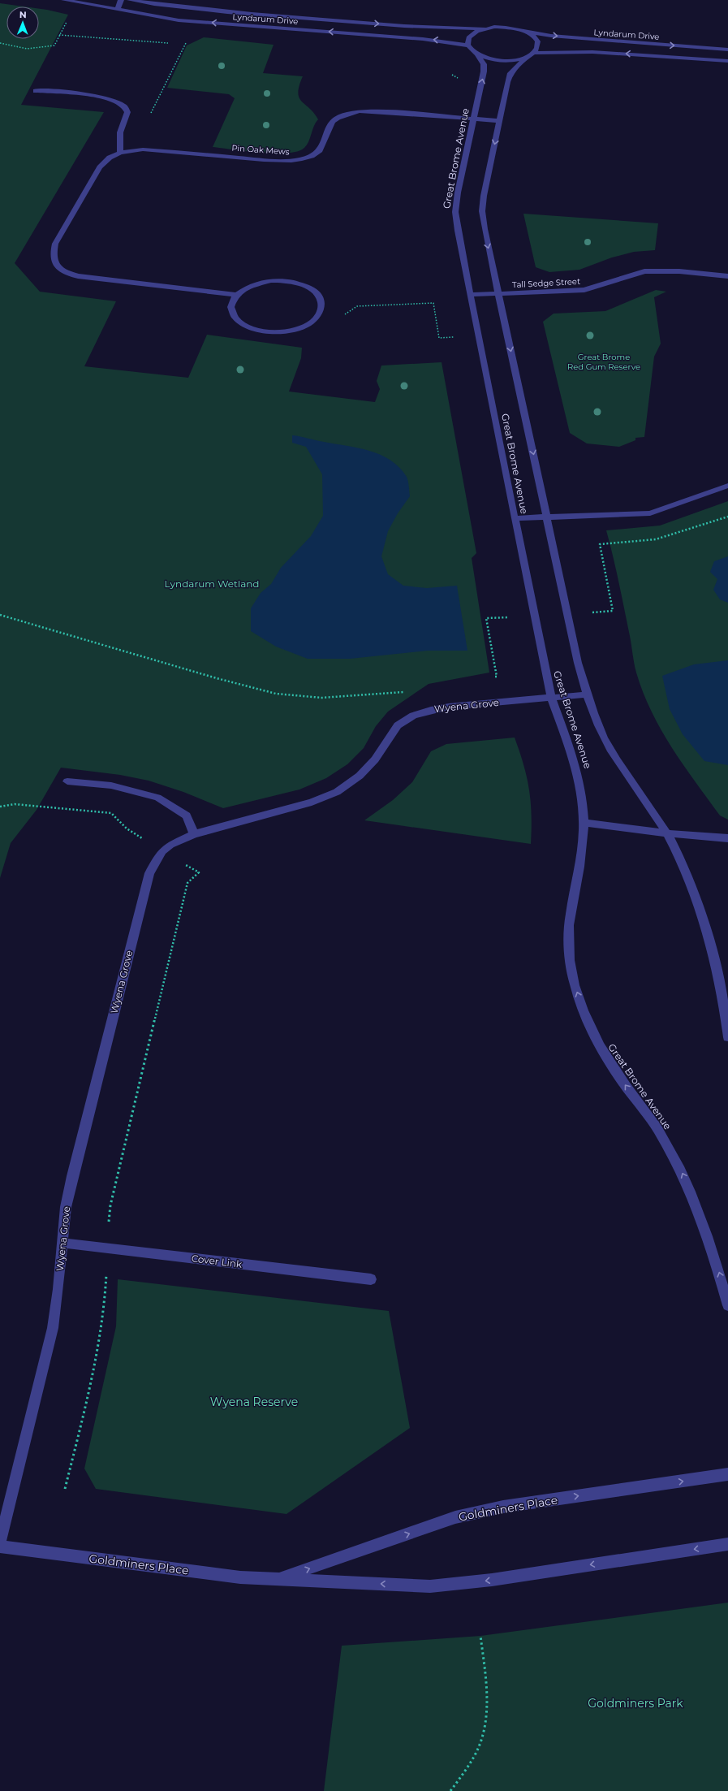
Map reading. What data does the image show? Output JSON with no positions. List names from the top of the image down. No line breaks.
{"streets":{"street":["Lyndarum Drive","Pin Oak Mews","Great Brome Avenue","Tall Sedge Street","Wyena Grove","Cover Link","Goldminers Place"]},"crossings":[["Pin Oak Mews","Great Brome Avenue"],["Great Brome Avenue","Tall Sedge Street"],["Great Brome Avenue","Wyena Grove"],["Wyena Grove","Cover Link"]],"parks":["Great Brome Red Gum Reserve","Lyndarum Wetland","Wyena Reserve","Goldminers Park"],"north":"top"}
